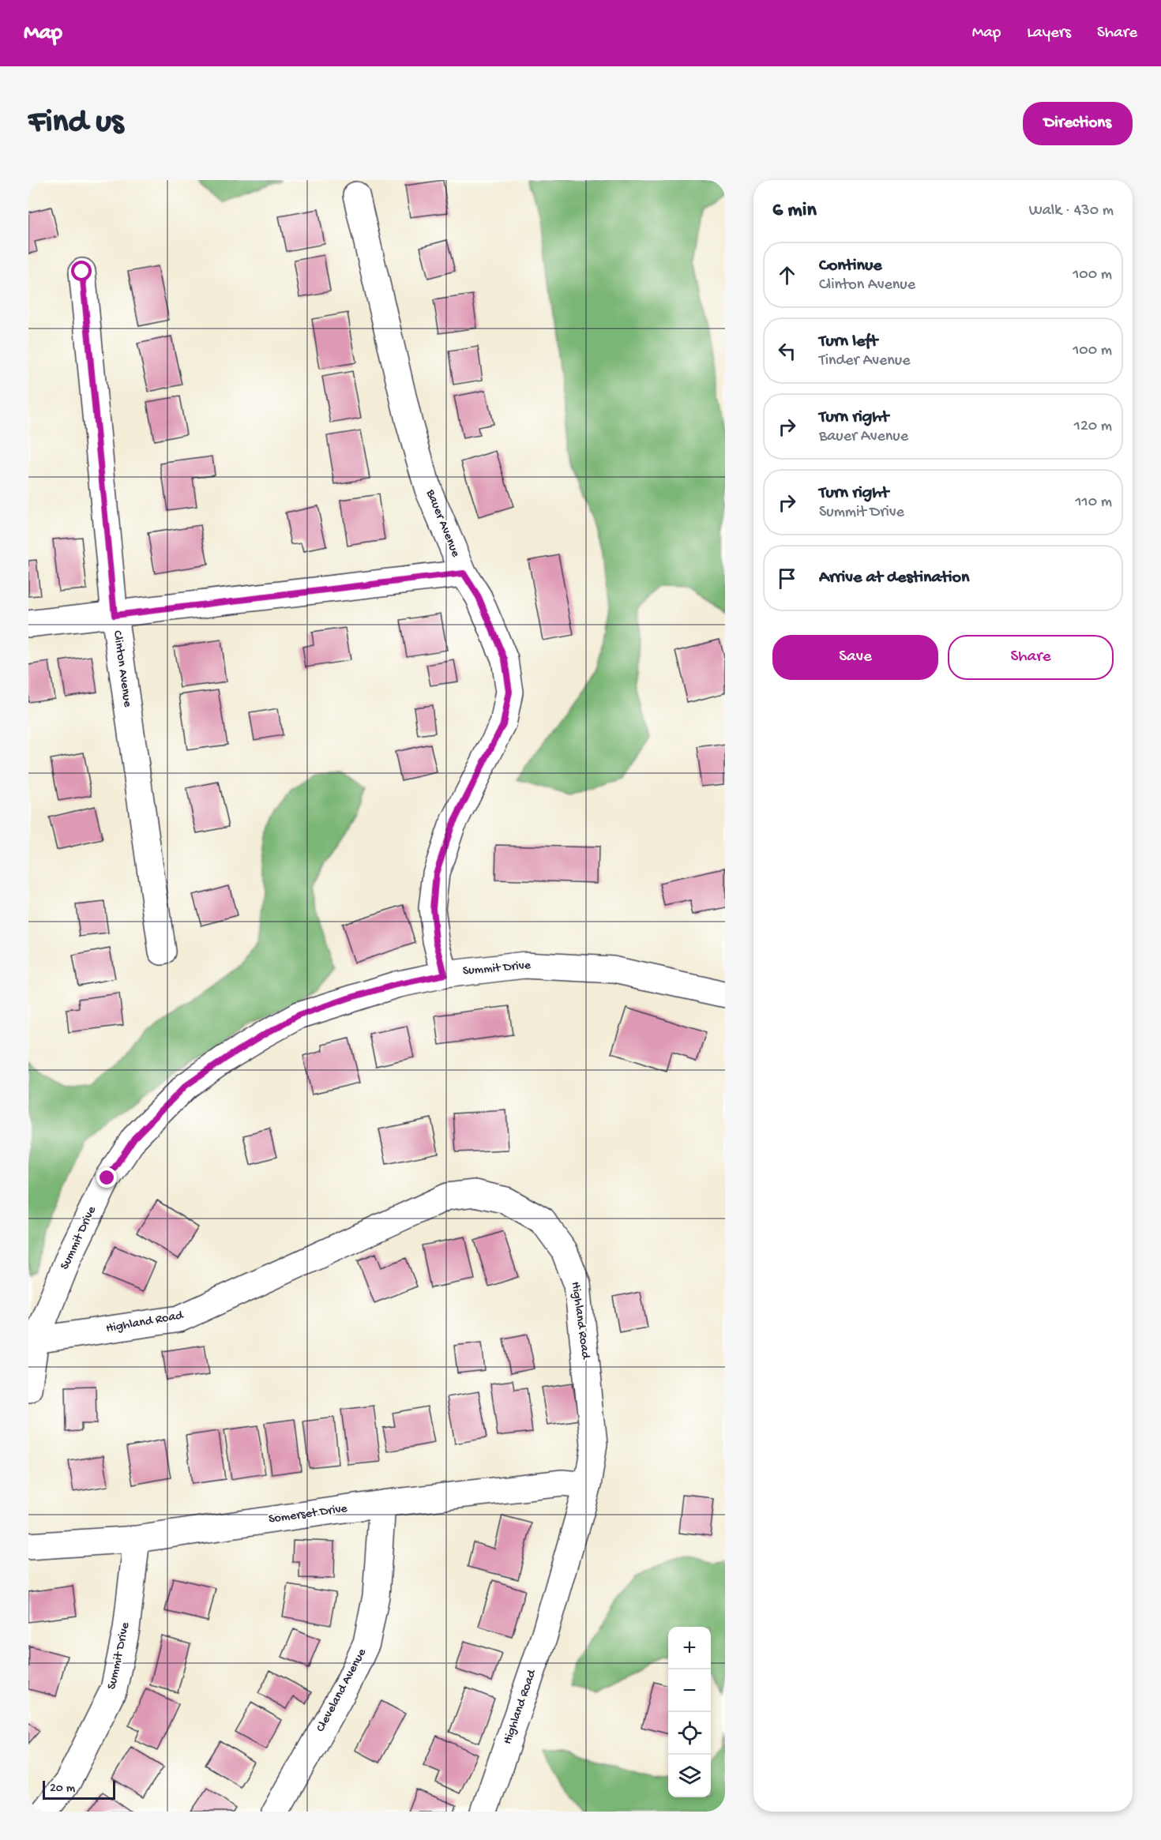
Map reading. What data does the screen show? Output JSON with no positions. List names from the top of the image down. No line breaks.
{"streets":{"street":["Bauer Avenue","Clinton Avenue","Summit Drive","Highland Road","Somerset Drive","Cleveland Avenue"]},"crossings":[["Bauer Avenue","Summit Drive"],["Summit Drive","Highland Road"],["Summit Drive","Somerset Drive"],["Highland Road","Somerset Drive"],["Somerset Drive","Cleveland Avenue"]],"scale_bar":"20 m","page":{"header":"Map","nav":["Map","Layers","Share"],"buttons":["Directions",["Save","Share"]],"title":"Find us","heading":["6 min","Walk · 430 m"],"list":[["Continue","Clinton Avenue","100 m"],["Turn left","Tinder Avenue","100 m"],["Turn right","Bauer Avenue","120 m"],["Turn right","Summit Drive","110 m"],"Arrive at destination"],"map_buttons":["+","−"],"scale":"20 m"}}
